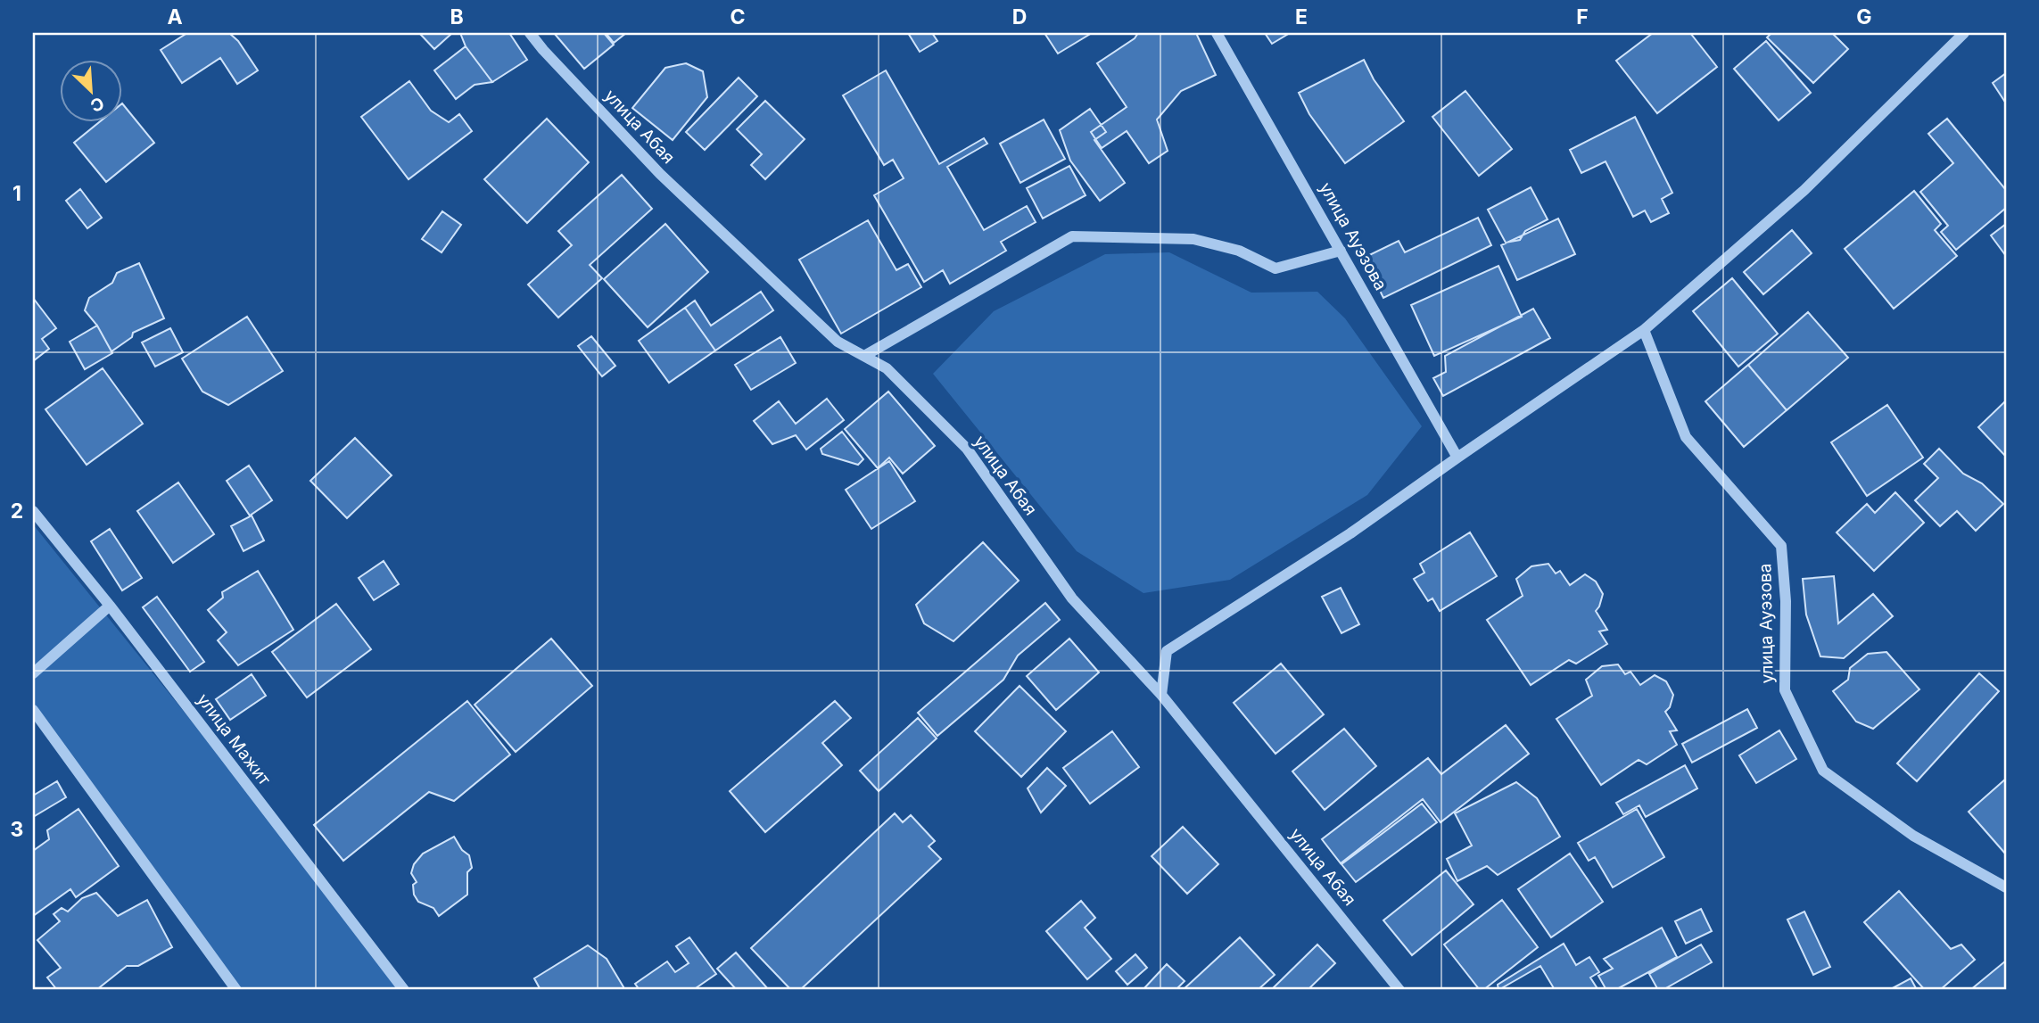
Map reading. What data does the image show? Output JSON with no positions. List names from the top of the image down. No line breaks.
{"streets":{"street":["улица Абая","улица Ауэзова","улица Мажит"]},"north":"bottom right","grid":{"columns":["A","B","C","D","E","F","G"],"rows":["1","2","3"]}}
